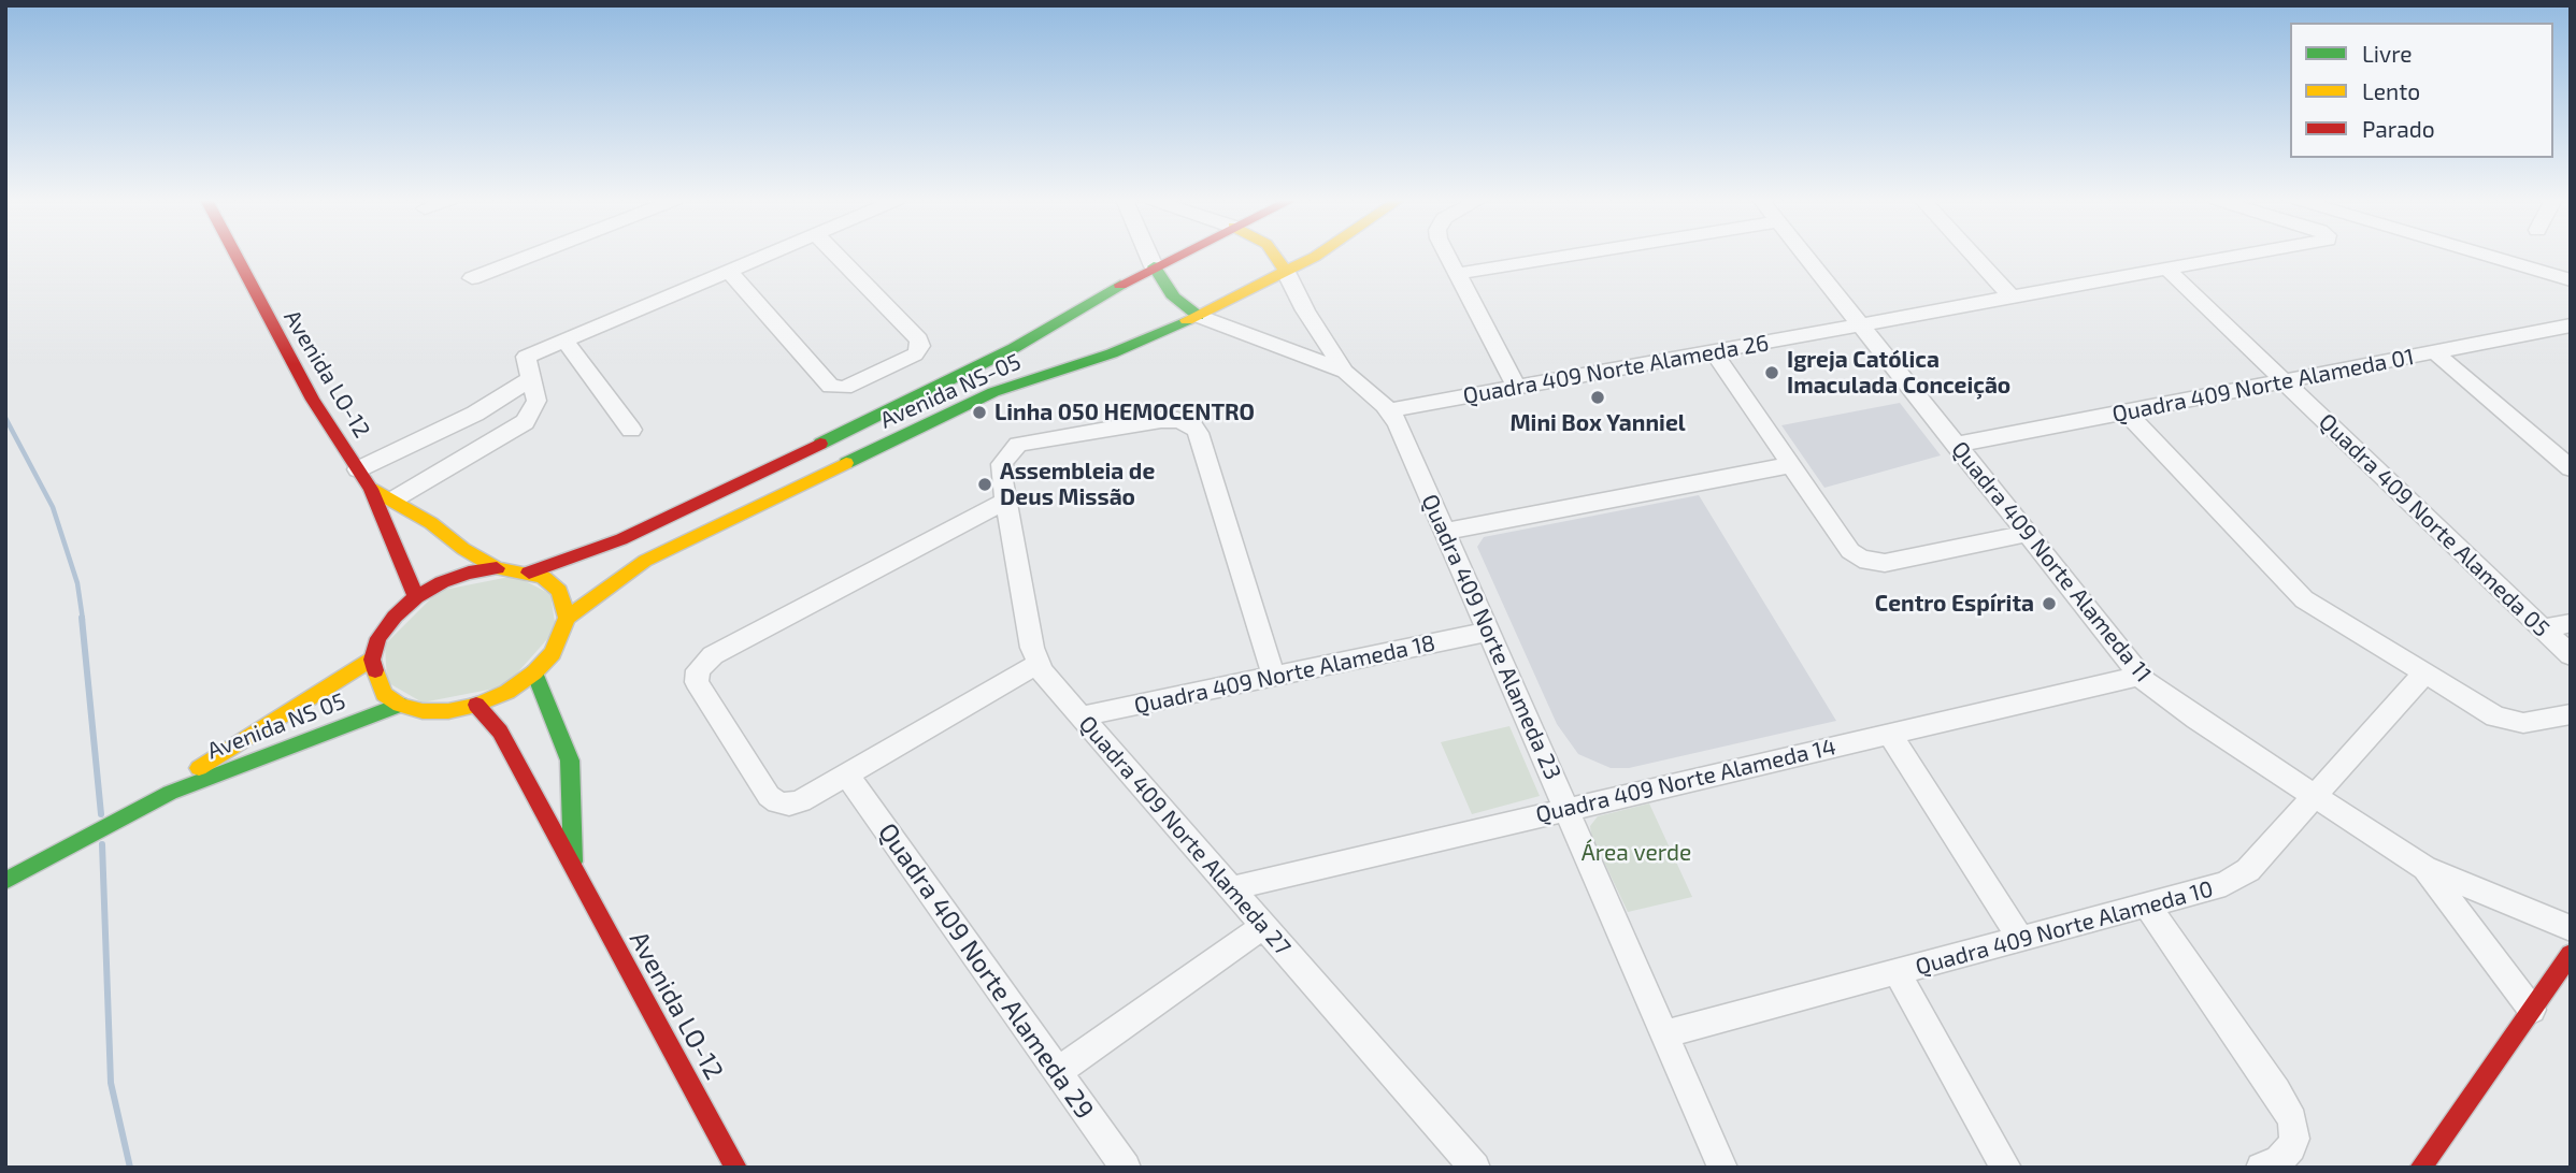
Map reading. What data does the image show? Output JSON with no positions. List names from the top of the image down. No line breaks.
{"streets":{"street":["Quadra 409 Norte Alameda 26","Avenida LO-12","Quadra 409 Norte Alameda 01","Avenida NS-05","Quadra 409 Norte Alameda 05","Quadra 409 Norte Alameda 11","Quadra 409 Norte Alameda 23","Quadra 409 Norte Alameda 18","Avenida NS 05","Quadra 409 Norte Alameda 14","Quadra 409 Norte Alameda 27","Quadra 409 Norte Alameda 10","Quadra 409 Norte Alameda 29"]},"crossings":[["Quadra 409 Norte Alameda 26","Quadra 409 Norte Alameda 05"],["Quadra 409 Norte Alameda 26","Quadra 409 Norte Alameda 11"],["Quadra 409 Norte Alameda 26","Quadra 409 Norte Alameda 23"],["Avenida LO-12","Avenida NS-05"],["Avenida LO-12","Avenida NS 05"],["Quadra 409 Norte Alameda 01","Quadra 409 Norte Alameda 05"],["Quadra 409 Norte Alameda 01","Quadra 409 Norte Alameda 11"],["Avenida NS-05","Quadra 409 Norte Alameda 23"],["Avenida NS-05","Avenida NS 05"],["Quadra 409 Norte Alameda 11","Quadra 409 Norte Alameda 14"],["Quadra 409 Norte Alameda 11","Quadra 409 Norte Alameda 10"],["Quadra 409 Norte Alameda 23","Quadra 409 Norte Alameda 18"],["Quadra 409 Norte Alameda 23","Quadra 409 Norte Alameda 14"],["Quadra 409 Norte Alameda 23","Quadra 409 Norte Alameda 10"],["Quadra 409 Norte Alameda 18","Quadra 409 Norte Alameda 27"],["Quadra 409 Norte Alameda 14","Quadra 409 Norte Alameda 27"]],"parks":["Área verde"],"places":["Igreja Católica Imaculada Conceição","Mini Box Yanniel","Linha 050 HEMOCENTRO","Assembleia de Deus Missão","Centro Espírita"],"legend":["Livre","Lento","Parado"]}
